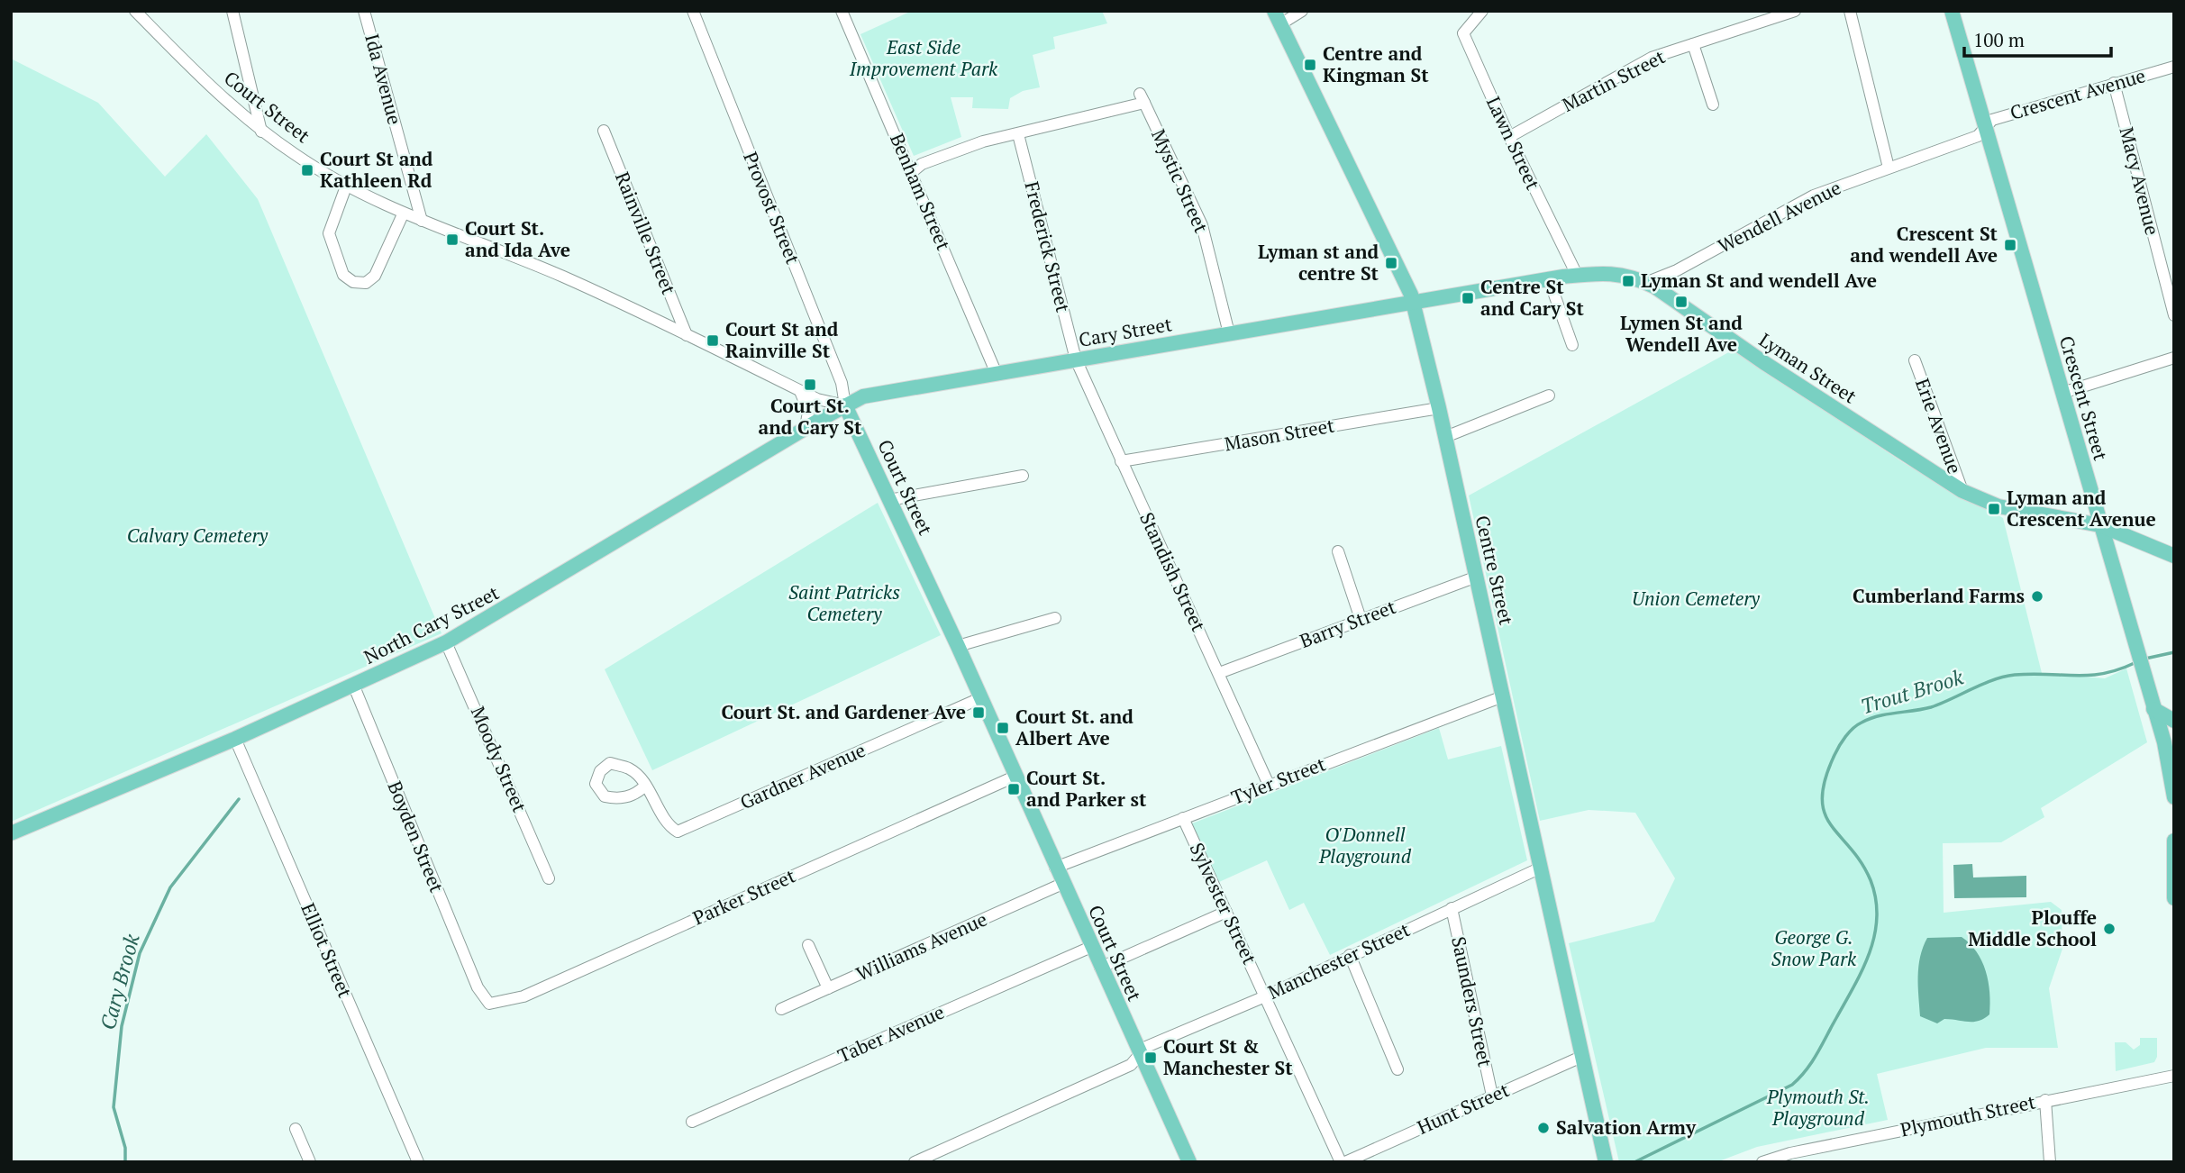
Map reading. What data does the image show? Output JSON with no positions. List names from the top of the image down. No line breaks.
{"streets":{"main road":["Court Street","Cary Street","Lyman Street","Crescent Street","Centre Street","North Cary Street"],"street":["Ida Avenue","Martin Street","Crescent Avenue","Lawn Street","Mystic Street","Macy Avenue","Benham Street","Provost Street","Wendell Avenue","Rainville Street","Frederick Street","Erie Avenue","Mason Street","Standish Street","Barry Street","Moody Street","Gardner Avenue","Tyler Street","Boyden Street","Parker Street","Sylvester Street","Williams Avenue","Elliot Street","Manchester Street","Saunders Street","Taber Avenue","Hunt Street","Plymouth Street"]},"crossings":[["Ida Avenue","Court Street"],["Martin Street","Lawn Street"],["Crescent Avenue","Macy Avenue"],["Crescent Avenue","Wendell Avenue"],["Crescent Avenue","Crescent Street"],["Court Street","Provost Street"],["Court Street","Rainville Street"],["Court Street","Cary Street"],["Court Street","North Cary Street"],["Court Street","Gardner Avenue"],["Court Street","Tyler Street"],["Court Street","Parker Street"],["Court Street","Williams Avenue"],["Court Street","Manchester Street"],["Court Street","Taber Avenue"],["Lawn Street","Lyman Street"],["Mystic Street","Frederick Street"],["Mystic Street","Cary Street"],["Benham Street","Cary Street"],["Provost Street","Cary Street"],["Provost Street","North Cary Street"],["Wendell Avenue","Lyman Street"],["Wendell Avenue","Crescent Street"],["Frederick Street","Cary Street"],["Frederick Street","Standish Street"],["Cary Street","Lyman Street"],["Cary Street","Centre Street"],["Cary Street","Standish Street"],["Cary Street","North Cary Street"],["Lyman Street","Crescent Street"],["Lyman Street","Erie Avenue"],["Lyman Street","Centre Street"],["Mason Street","Centre Street"],["Mason Street","Standish Street"],["Centre Street","Barry Street"],["Centre Street","Tyler Street"],["Centre Street","Manchester Street"],["Centre Street","Hunt Street"],["Standish Street","Barry Street"],["Standish Street","Tyler Street"],["North Cary Street","Moody Street"],["North Cary Street","Boyden Street"],["North Cary Street","Elliot Street"],["Tyler Street","Sylvester Street"],["Boyden Street","Parker Street"],["Sylvester Street","Manchester Street"],["Sylvester Street","Hunt Street"],["Manchester Street","Saunders Street"],["Saunders Street","Hunt Street"]],"water":["Trout Brook","Cary Brook"],"parks":["East Side Improvement Park","Calvary Cemetery","Saint Patricks Cemetery","Union Cemetery","O'Donnell Playground","George G. Snow Park","Plymouth St. Playground"],"places":{"transit":["Centre and Kingman St","Court St and Kathleen Rd","Court St. and Ida Ave","Crescent St and wendell Ave","Lyman st and centre St","Lyman St and wendell Ave","Centre St and Cary St","Lymen St and Wendell Ave","Court St and Rainville St","Court St. and Cary St","Lyman and Crescent Avenue","Court St. and Gardener Ave","Court St. and Albert Ave","Court St. and Parker st","Court St & Manchester St"],"other":["Cumberland Farms","Plouffe Middle School","Salvation Army"]},"scale_bar":"100 m"}
